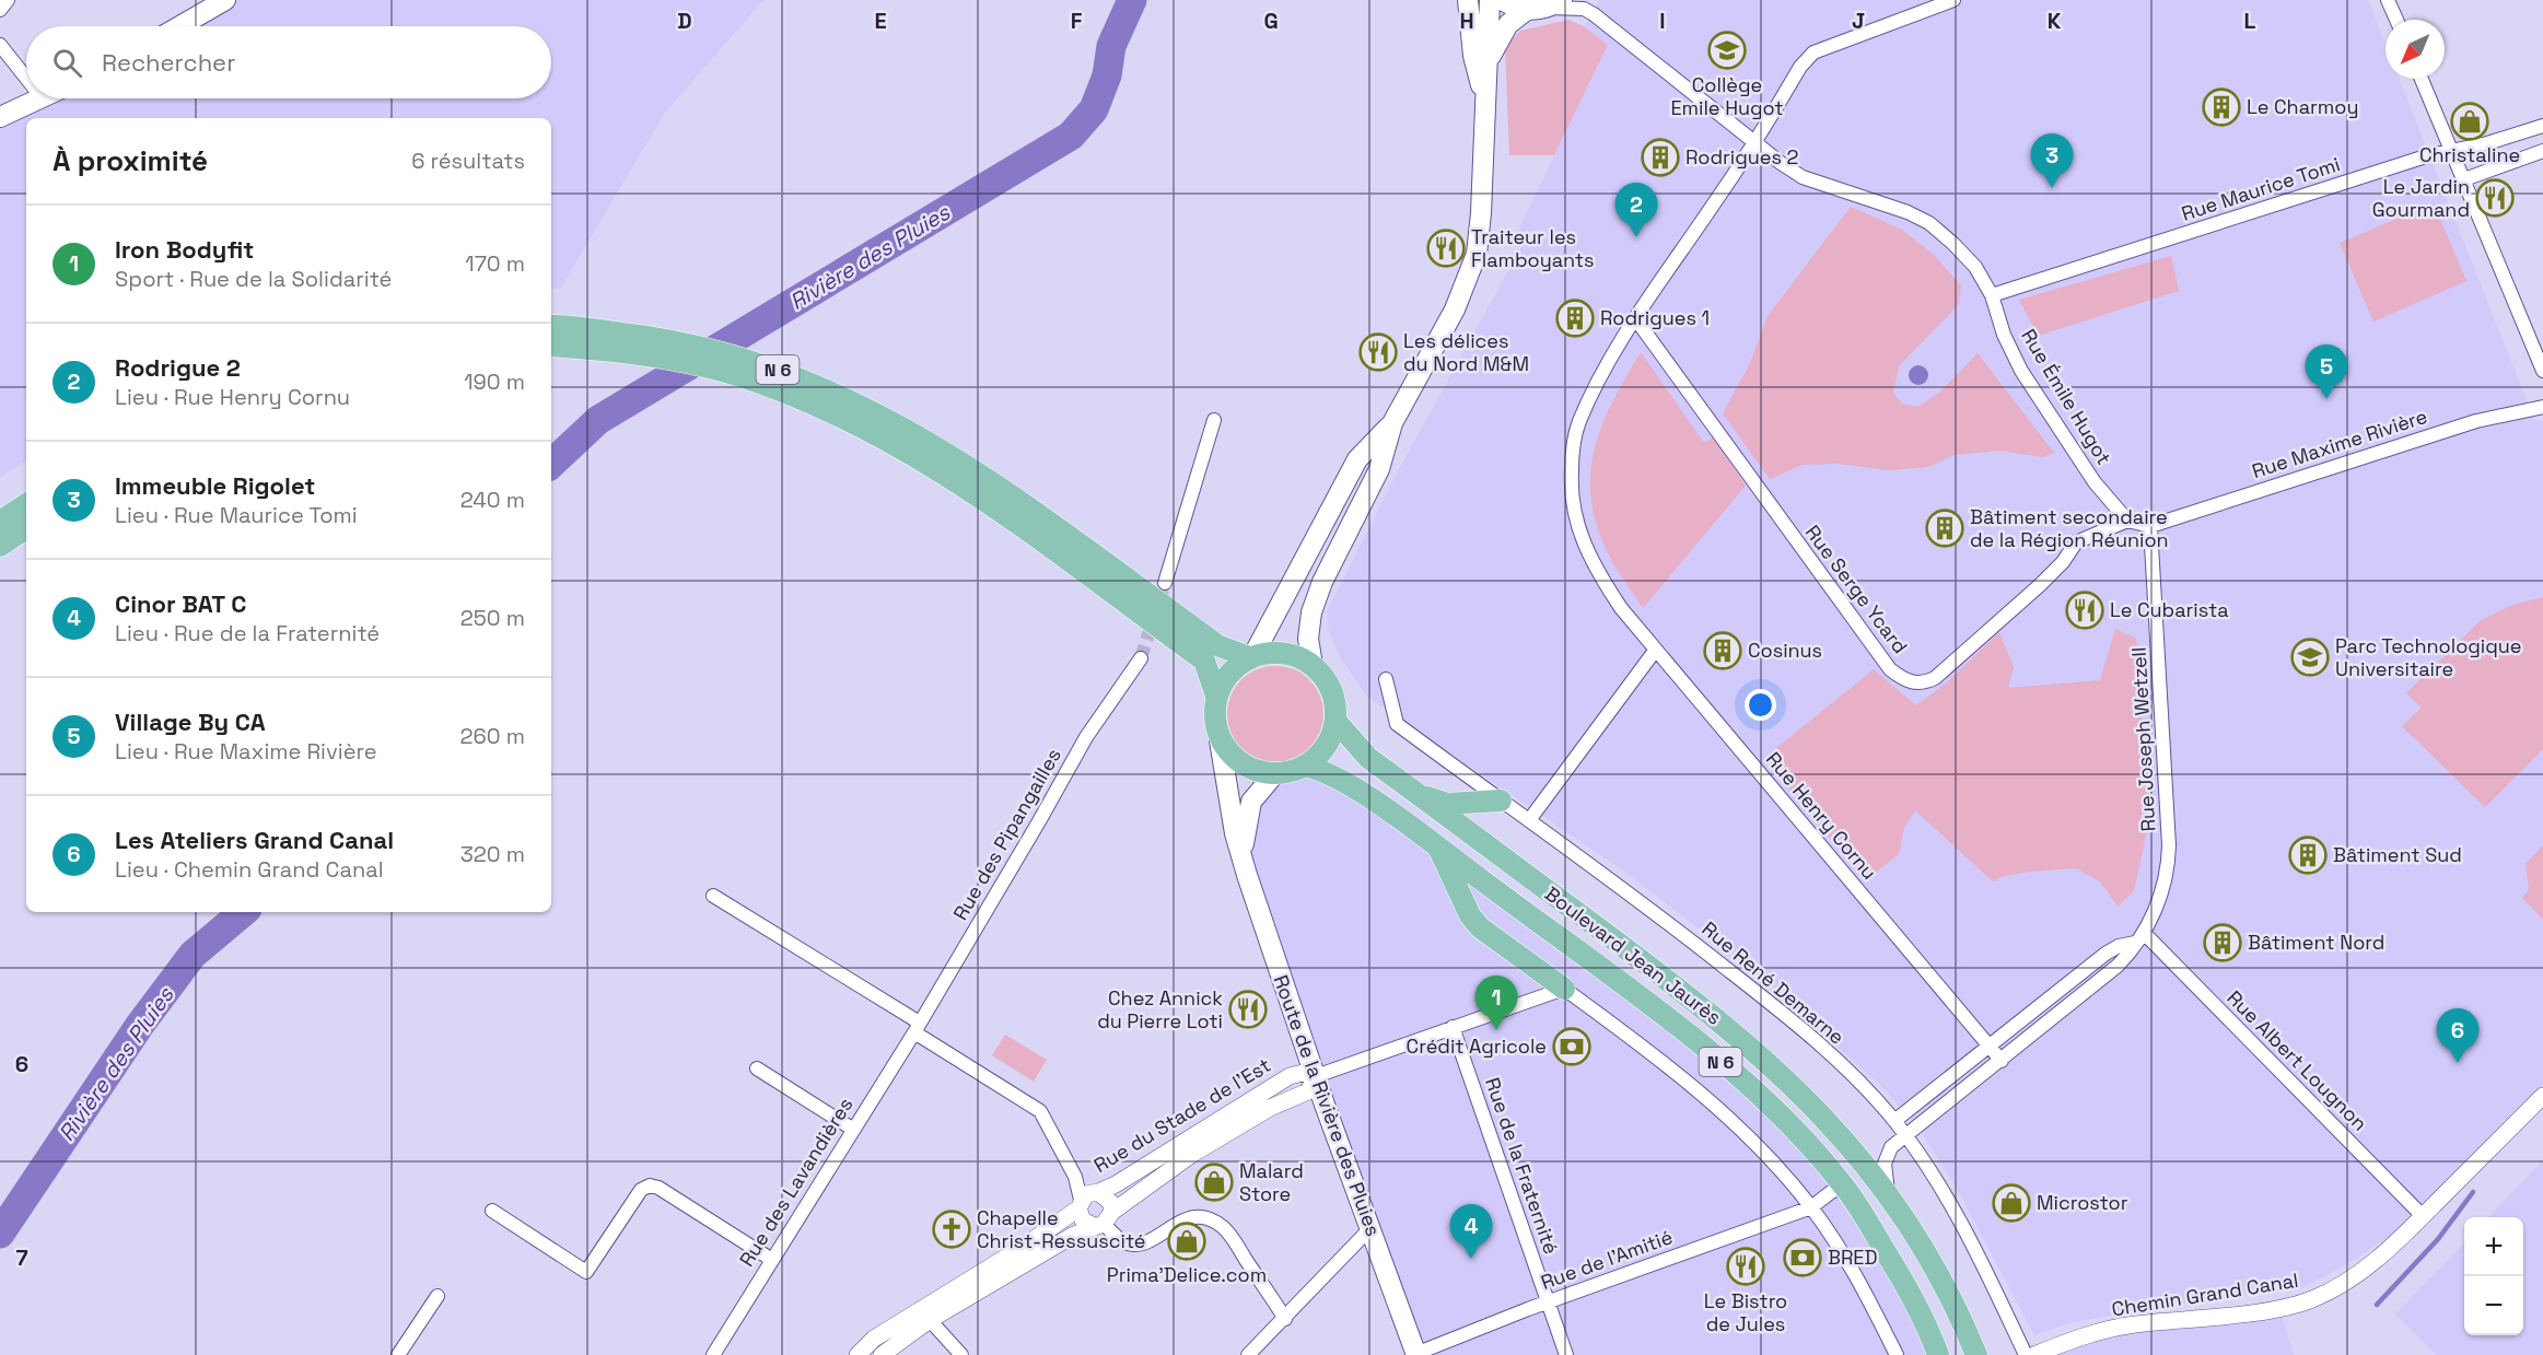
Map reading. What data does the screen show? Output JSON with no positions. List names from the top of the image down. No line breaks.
{"streets":{"main road":["N 6","Boulevard Jean Jaurès","Route de la Rivière des Pluies"],"street":["Rue Maurice Tomi","Rue Émile Hugot","Rue Maxime Rivière","Rue Serge Ycard","Rue Joseph Wetzell","Rue Henry Cornu","Rue des Pipangailles","Rue René Demarne","Rue Albert Lougnon","Rue du Stade de l'Est","Rue de la Fraternité","Rue des Lavandières","Rue de l'Amitié","Chemin Grand Canal"]},"crossings":[["Rue Maurice Tomi","Rue Émile Hugot"],["N 6","Boulevard Jean Jaurès"],["Rue Émile Hugot","Rue Serge Ycard"],["Rue Émile Hugot","Rue Henry Cornu"],["Rue Maxime Rivière","Rue Joseph Wetzell"],["Rue Serge Ycard","Rue Henry Cornu"],["Rue Joseph Wetzell","Rue Henry Cornu"],["Rue Joseph Wetzell","Boulevard Jean Jaurès"],["Rue Joseph Wetzell","Rue René Demarne"],["Rue Joseph Wetzell","Rue Albert Lougnon"],["Rue des Pipangailles","Rue des Lavandières"],["Boulevard Jean Jaurès","Rue de l'Amitié"],["Rue Albert Lougnon","Chemin Grand Canal"],["Route de la Rivière des Pluies","Rue du Stade de l'Est"],["Route de la Rivière des Pluies","Rue de l'Amitié"],["Rue de la Fraternité","Rue de l'Amitié"]],"water":["Rivière des Pluies"],"places":{"school or university":["Collège Emile Hugot","Parc Technologique Universitaire"],"building":["Le Charmoy","Rodrigues 2","Rodrigues 1","Bâtiment secondaire de la Région Réunion","Cosinus","Bâtiment Sud","Bâtiment Nord"],"shop":["Christaline","Malard Store","Microstor","Prima'Delice.com"],"restaurant":["Le Jardin Gourmand","Traiteur les Flamboyants","Les délices du Nord M&M","Le Cubarista","Chez Annick du Pierre Loti","Le Bistro de Jules"],"bank":["Crédit Agricole","BRED"],"church":["Chapelle Christ-Ressuscité"]},"north":"bottom left","page":{"search":"Rechercher","heading":["À proximité","6 résultats"],"pins":["3","2","5","1","6","4"],"list":[{"mark":"1","name":"Iron Bodyfit","note":"Sport · Rue de la Solidarité","value":"170 m"},{"mark":"2","name":"Rodrigue 2","note":"Lieu · Rue Henry Cornu","value":"190 m"},{"mark":"3","name":"Immeuble Rigolet","note":"Lieu · Rue Maurice Tomi","value":"240 m"},{"mark":"4","name":"Cinor BAT C","note":"Lieu · Rue de la Fraternité","value":"250 m"},{"mark":"5","name":"Village By CA","note":"Lieu · Rue Maxime Rivière","value":"260 m"},{"mark":"6","name":"Les Ateliers Grand Canal","note":"Lieu · Chemin Grand Canal","value":"320 m"}],"map_buttons":["+","−"]},"grid":{"columns":["D","E","F","G","H","I","J","K","L"],"rows":["6","7"]}}
